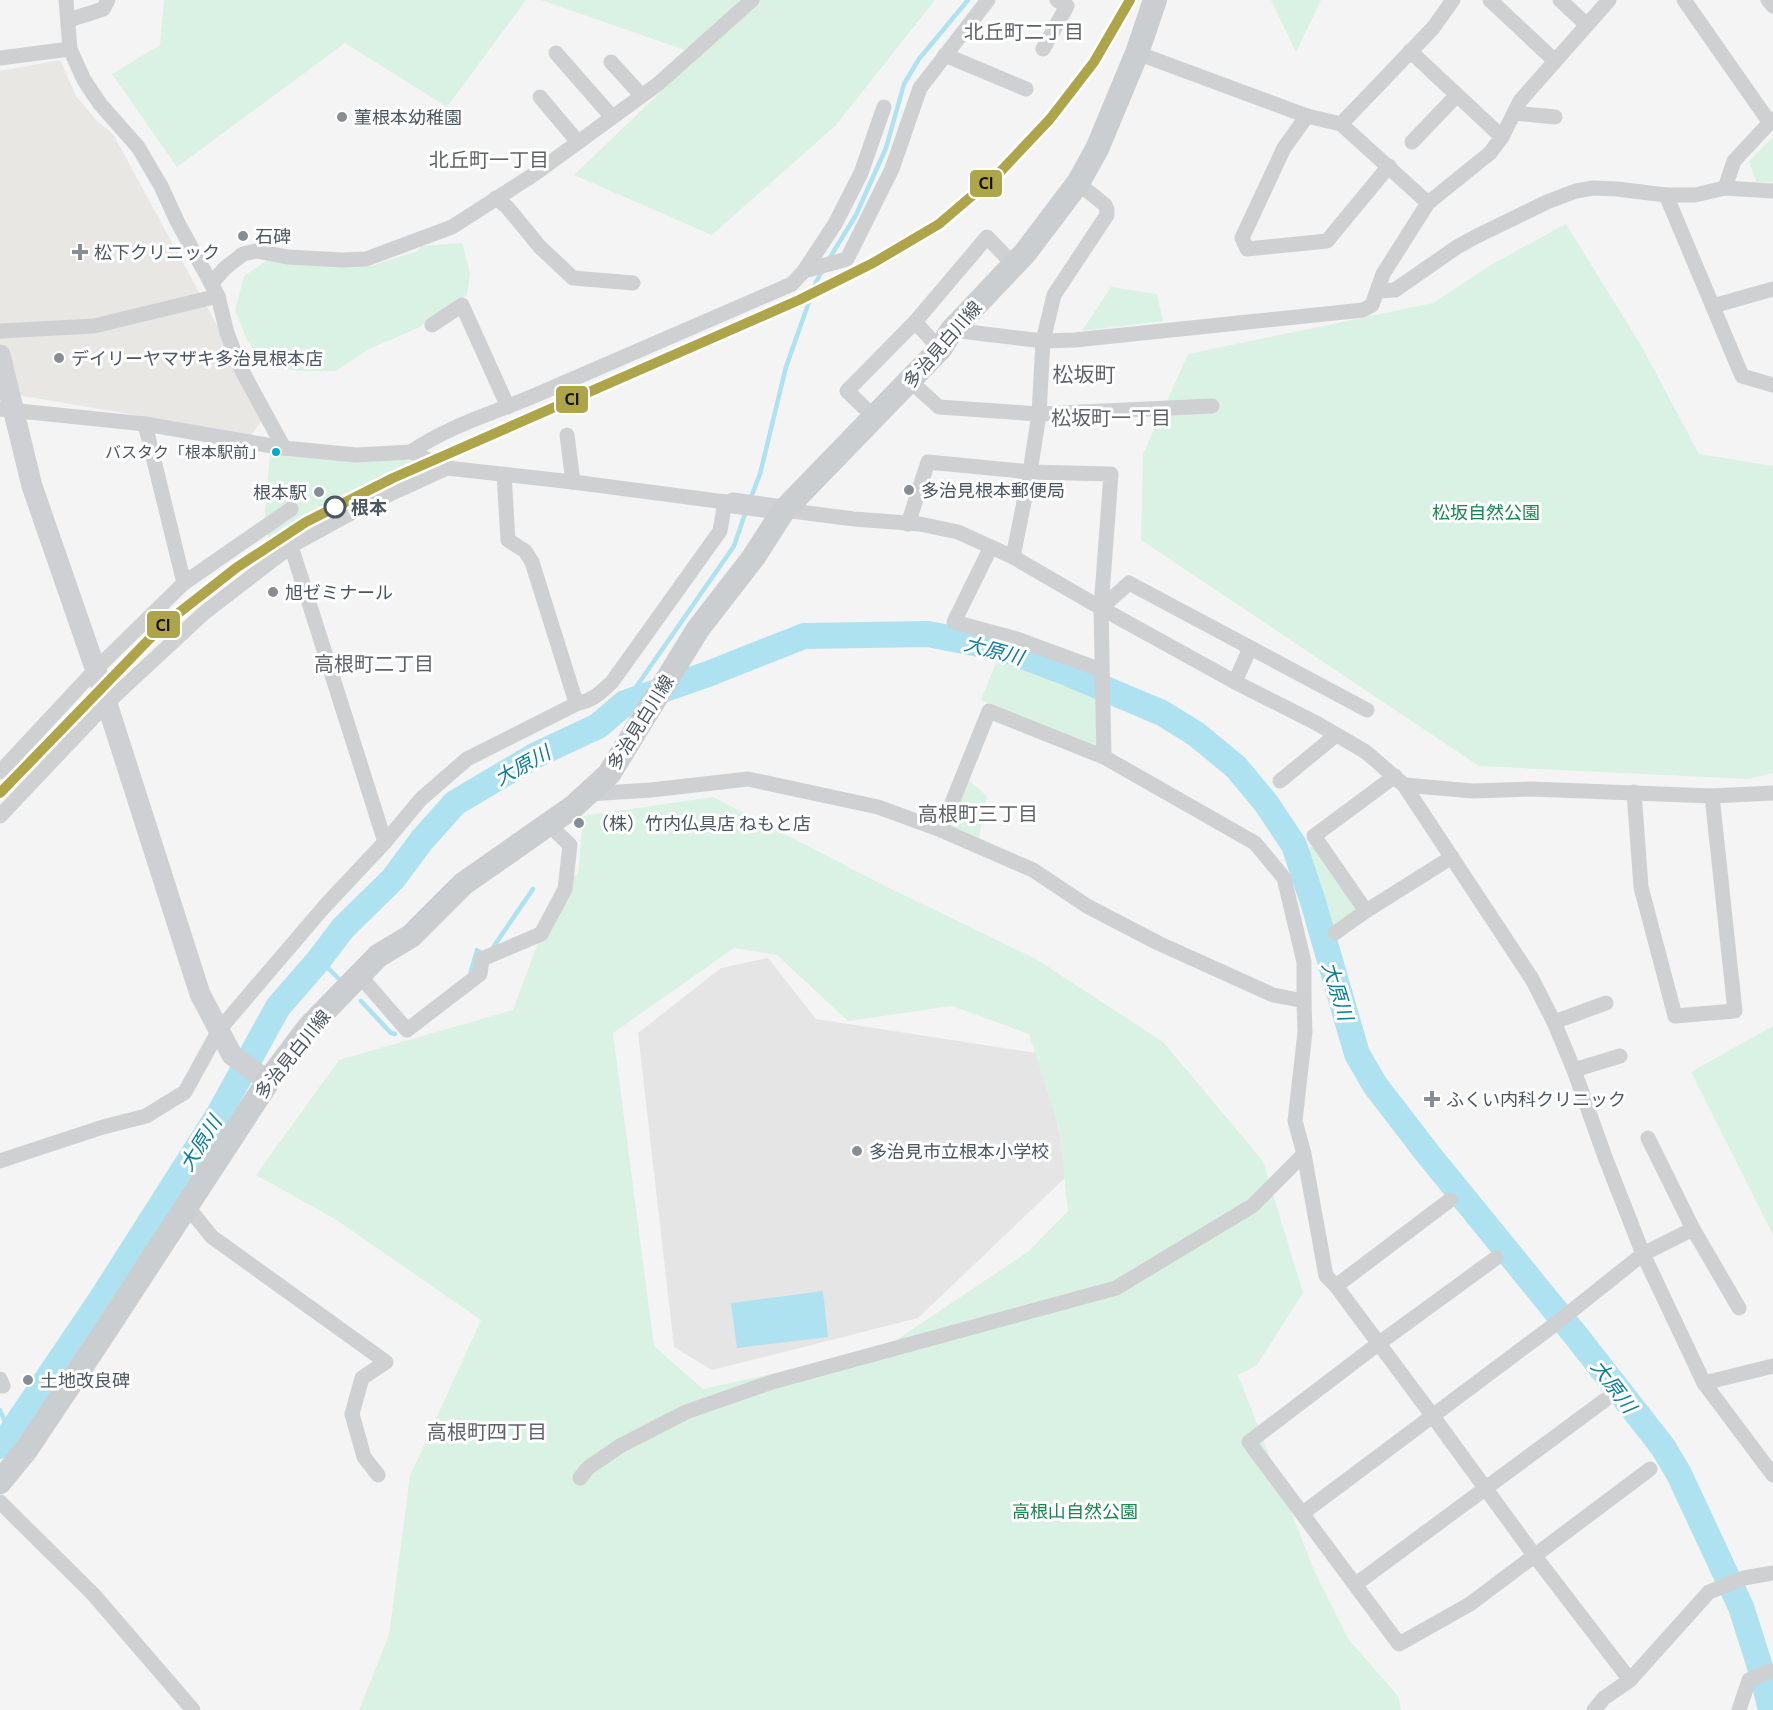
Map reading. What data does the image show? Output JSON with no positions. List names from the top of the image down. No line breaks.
{"streets":{"main road":["多治見白川線"]},"districts":["北丘町二丁目","北丘町一丁目","松坂町","松坂町一丁目","高根町二丁目","高根町三丁目","高根町四丁目"],"water":["大原川"],"parks":["松坂自然公園","高根山自然公園"],"places":{"other":["菫根本幼稚園","石碑","デイリーヤマザキ多治見根本店","バスタク「根本駅前」","多治見根本郵便局","根本駅","根本","旭ゼミナール","（株）竹内仏具店 ねもと店","多治見市立根本小学校","土地改良碑"],"health":["松下クリニック","ふくい内科クリニック"]},"lines":["transit line CI"]}
